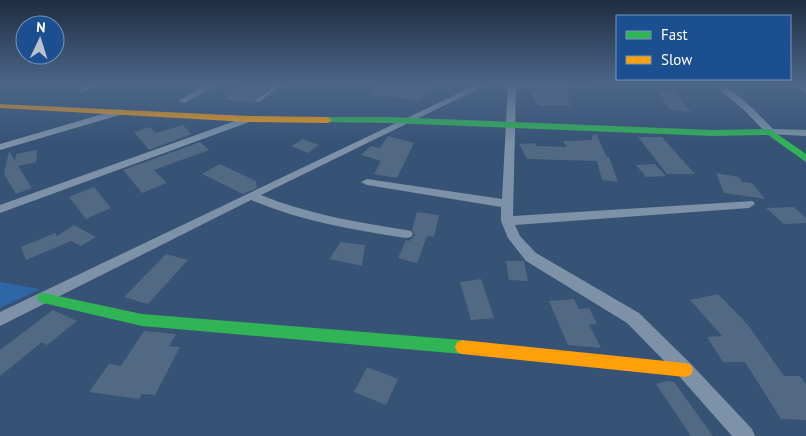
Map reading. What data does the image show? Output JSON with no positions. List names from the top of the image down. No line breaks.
{"legend":["Fast","Slow"],"north":"top"}
